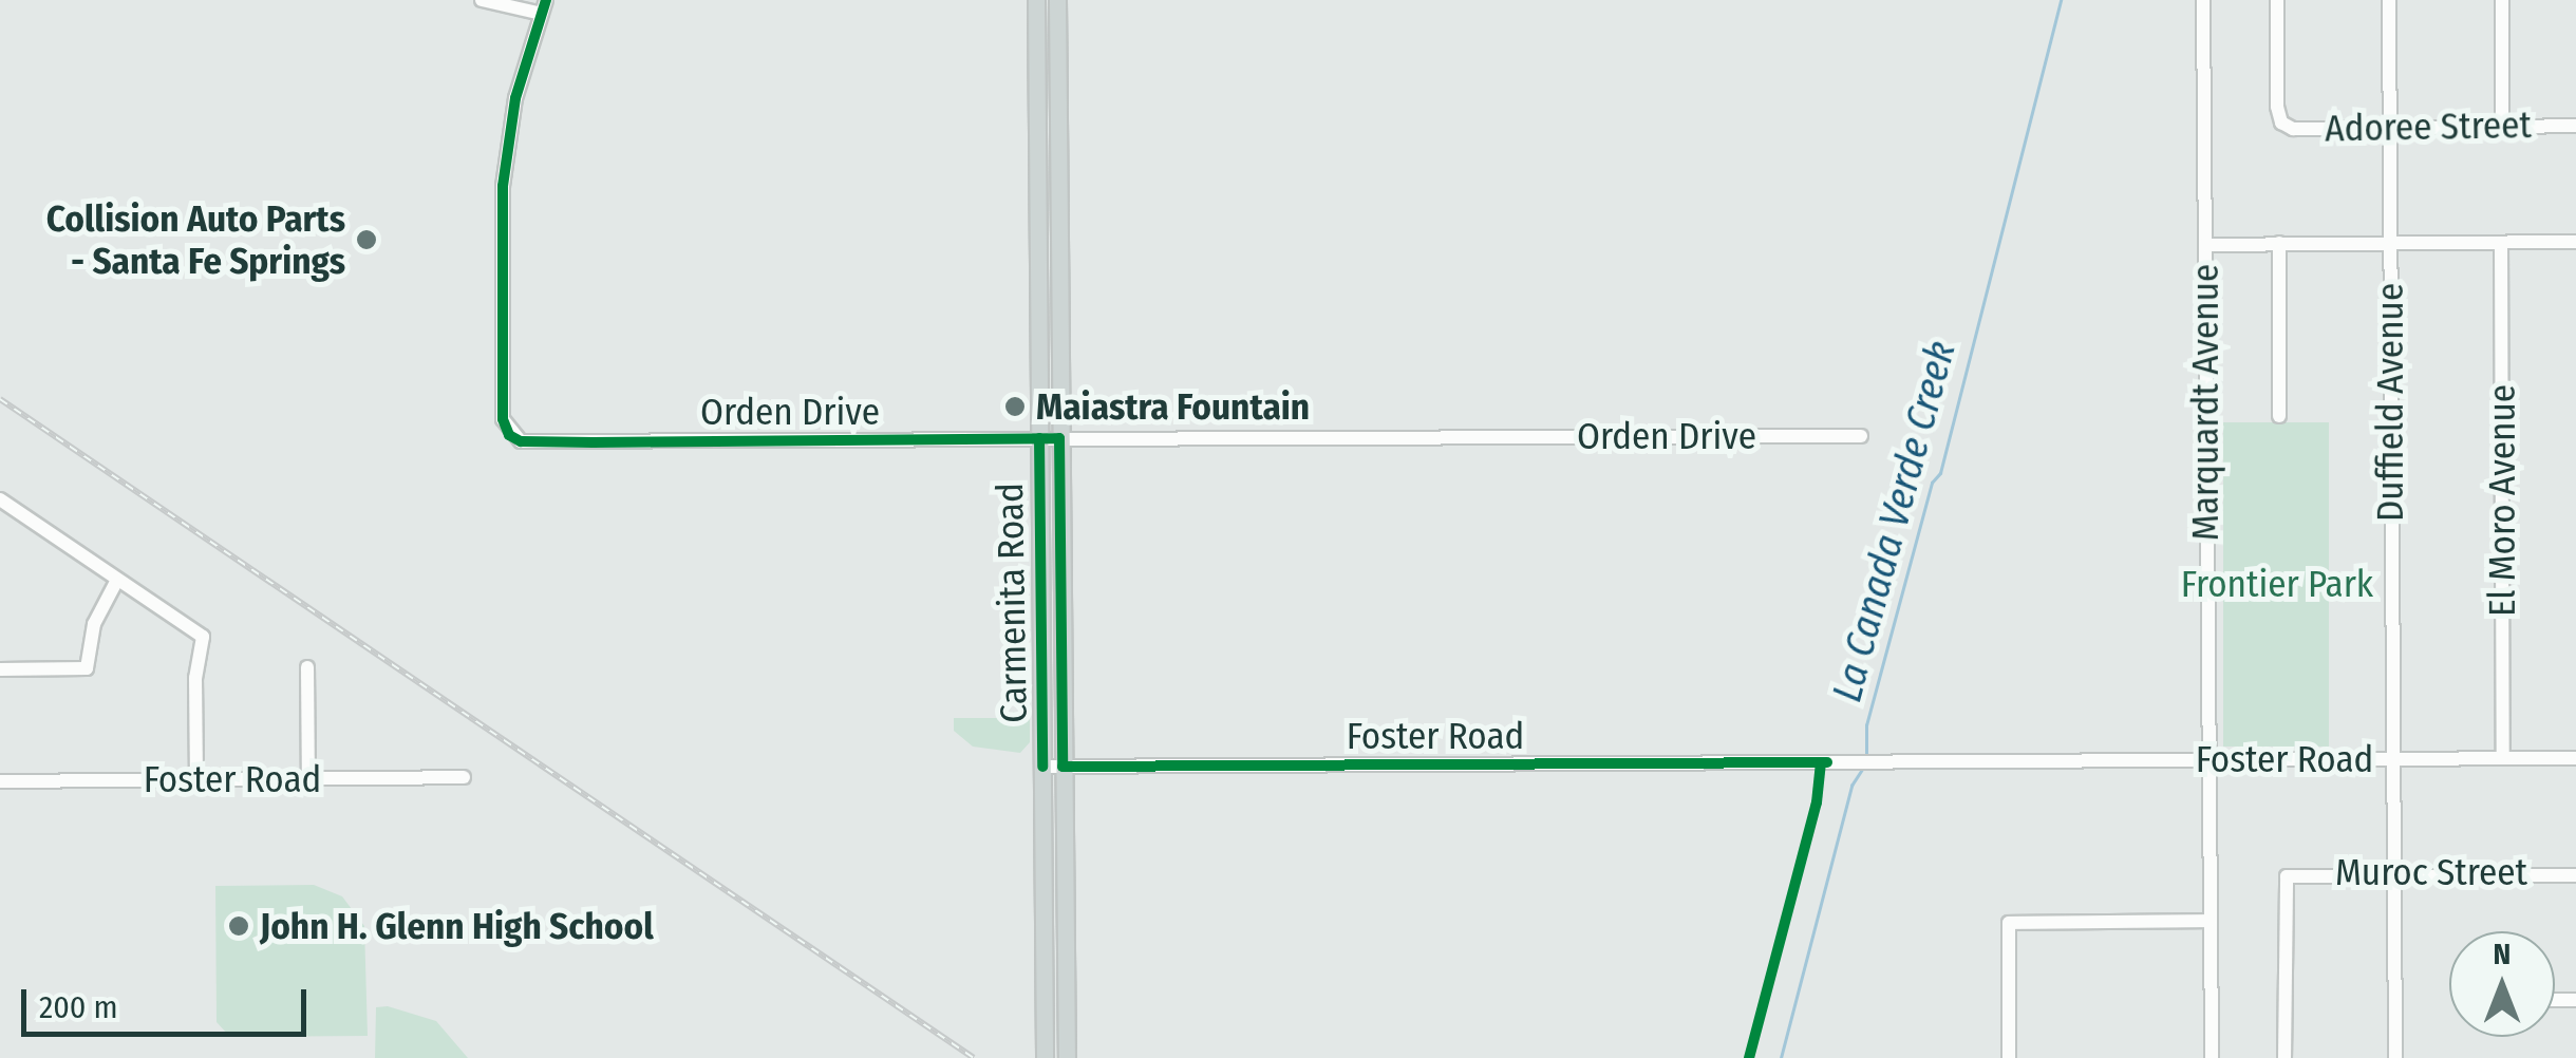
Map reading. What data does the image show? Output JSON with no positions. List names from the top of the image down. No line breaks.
{"streets":{"main road":["Carmenita Road"],"street":["Adoree Street","Marquardt Avenue","Duffield Avenue","Orden Drive","El Moro Avenue","Foster Road","Muroc Street"]},"crossings":[["Adoree Street","Duffield Avenue"],["Marquardt Avenue","Foster Road"],["Duffield Avenue","Foster Road"],["Duffield Avenue","Muroc Street"],["Orden Drive","Carmenita Road"],["El Moro Avenue","Foster Road"],["Carmenita Road","Foster Road"]],"water":["La Canada Verde Creek"],"parks":["Frontier Park"],"places":["Collision Auto Parts - Santa Fe Springs","Maiastra Fountain","John H. Glenn High School"],"scale_bar":"200 m","north":"top"}
